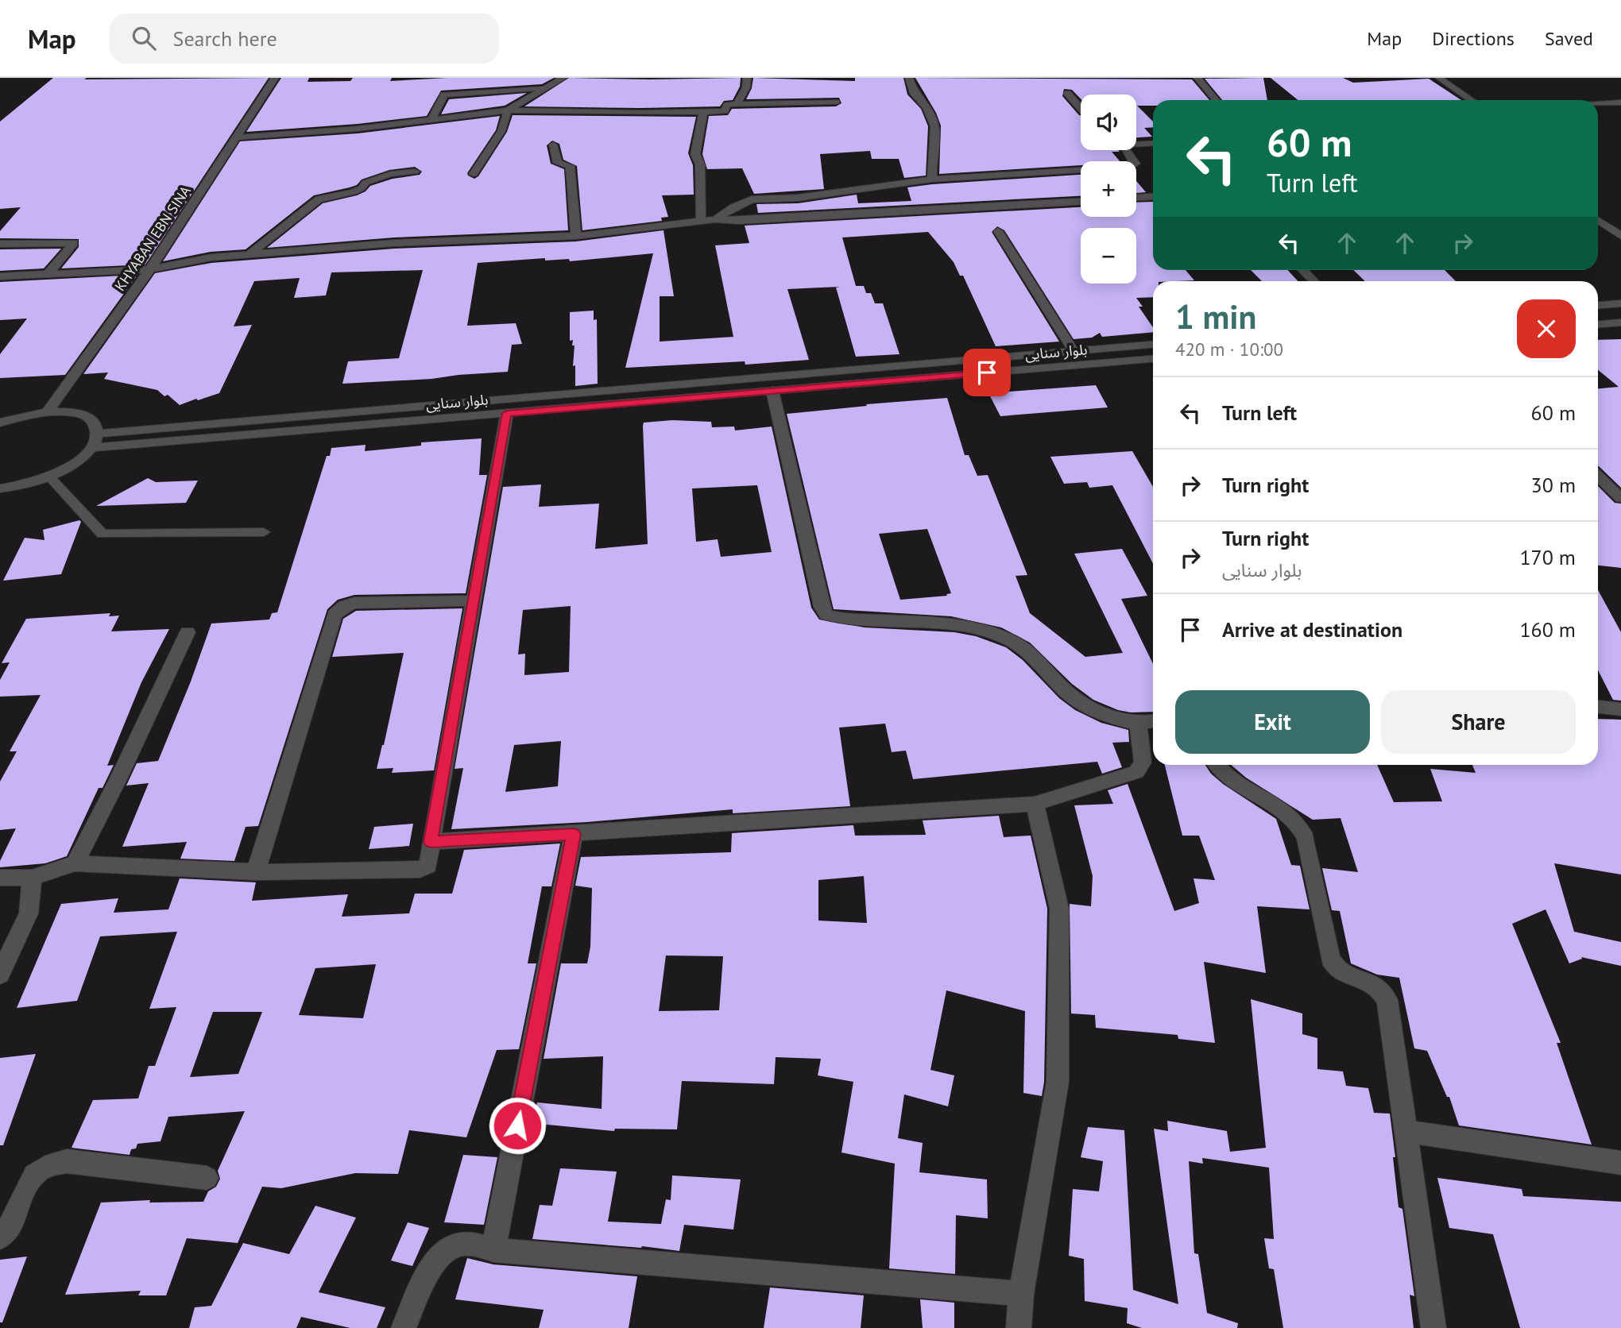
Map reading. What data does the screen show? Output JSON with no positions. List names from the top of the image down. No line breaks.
{"streets":{"street":["KHYABAN EBN SINA","بلوار سنایی"]},"page":{"header":"Map","search":"Search here","nav":["Map","Directions","Saved"],"map_buttons":["+","−"],"turn":["60 m","Turn left"],"heading":["1 min","420 m · 10:00"],"list":[{"name":"Turn left","value":"60 m"},{"name":"Turn right","value":"30 m"},{"name":"Turn right","note":"بلوار سنایی","value":"170 m"},{"name":"Arrive at destination","value":"160 m"}],"buttons":["Exit","Share"]}}
